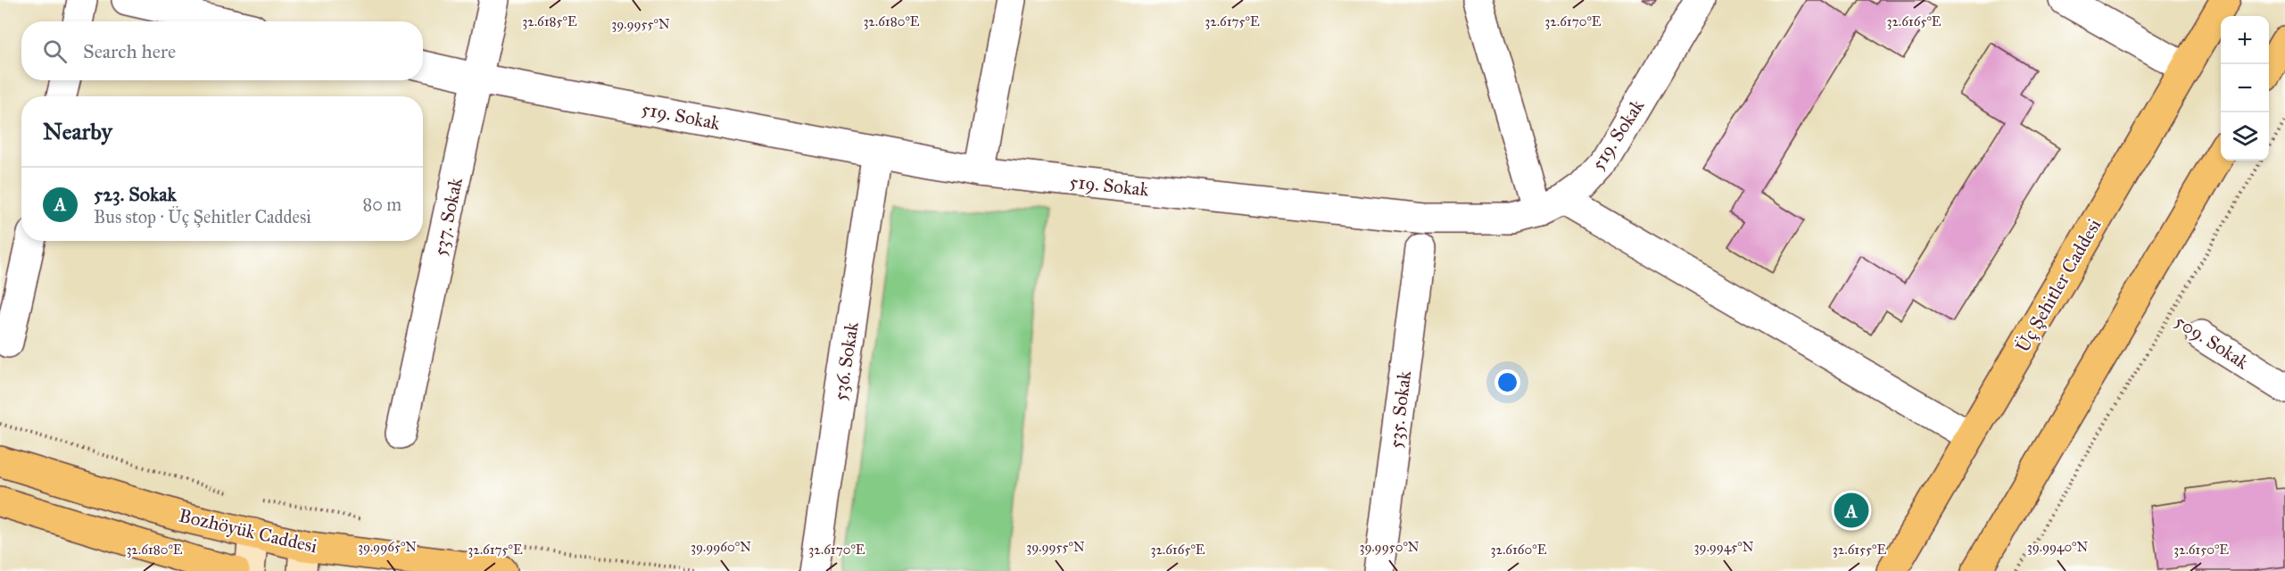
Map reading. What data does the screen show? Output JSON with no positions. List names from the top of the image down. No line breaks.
{"streets":{"main road":["Üç Şehitler Caddesi","Bozhöyük Caddesi"],"street":["519. Sokak","537. Sokak","509. Sokak","536. Sokak","535. Sokak"]},"crossings":[["519. Sokak","537. Sokak"],["519. Sokak","536. Sokak"]],"page":{"map_buttons":["+","−"],"search":"Search here","heading":"Nearby","list":[{"mark":"A","name":"523. Sokak","note":"Bus stop · Üç Şehitler Caddesi","value":"80 m"}],"pins":"A"},"coordinates":["32.6185°E","32.6180°E","32.6175°E","32.6170°E","32.6165°E","39.9955°N","39.9965°N","39.9960°N","39.9950°N","39.9945°N","39.9940°N","32.6160°E","32.6155°E","32.6150°E"]}
